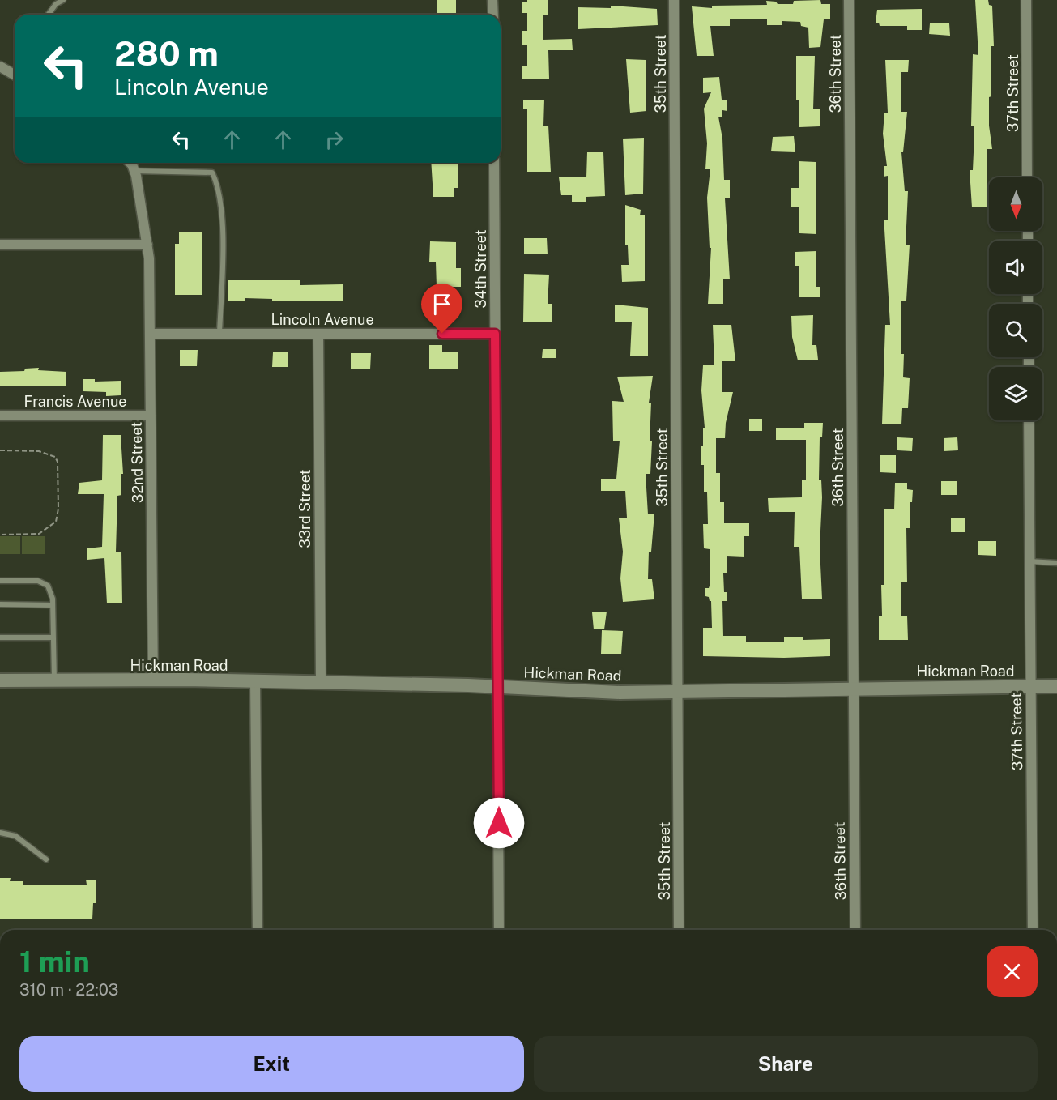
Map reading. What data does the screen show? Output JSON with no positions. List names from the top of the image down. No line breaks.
{"streets":{"main road":["Hickman Road"],"street":["35th Street","36th Street","37th Street","34th Street","Lincoln Avenue","Francis Avenue","32nd Street","33rd Street"]},"crossings":[["35th Street","Hickman Road"],["36th Street","Hickman Road"],["37th Street","Hickman Road"],["34th Street","Lincoln Avenue"],["34th Street","Hickman Road"],["Lincoln Avenue","32nd Street"],["Lincoln Avenue","33rd Street"],["Francis Avenue","32nd Street"],["32nd Street","Hickman Road"],["33rd Street","Hickman Road"]],"north":"bottom","page":{"turn":["280 m","Lincoln Avenue"],"heading":["1 min","310 m · 22:03"],"buttons":["Exit","Share"]}}
